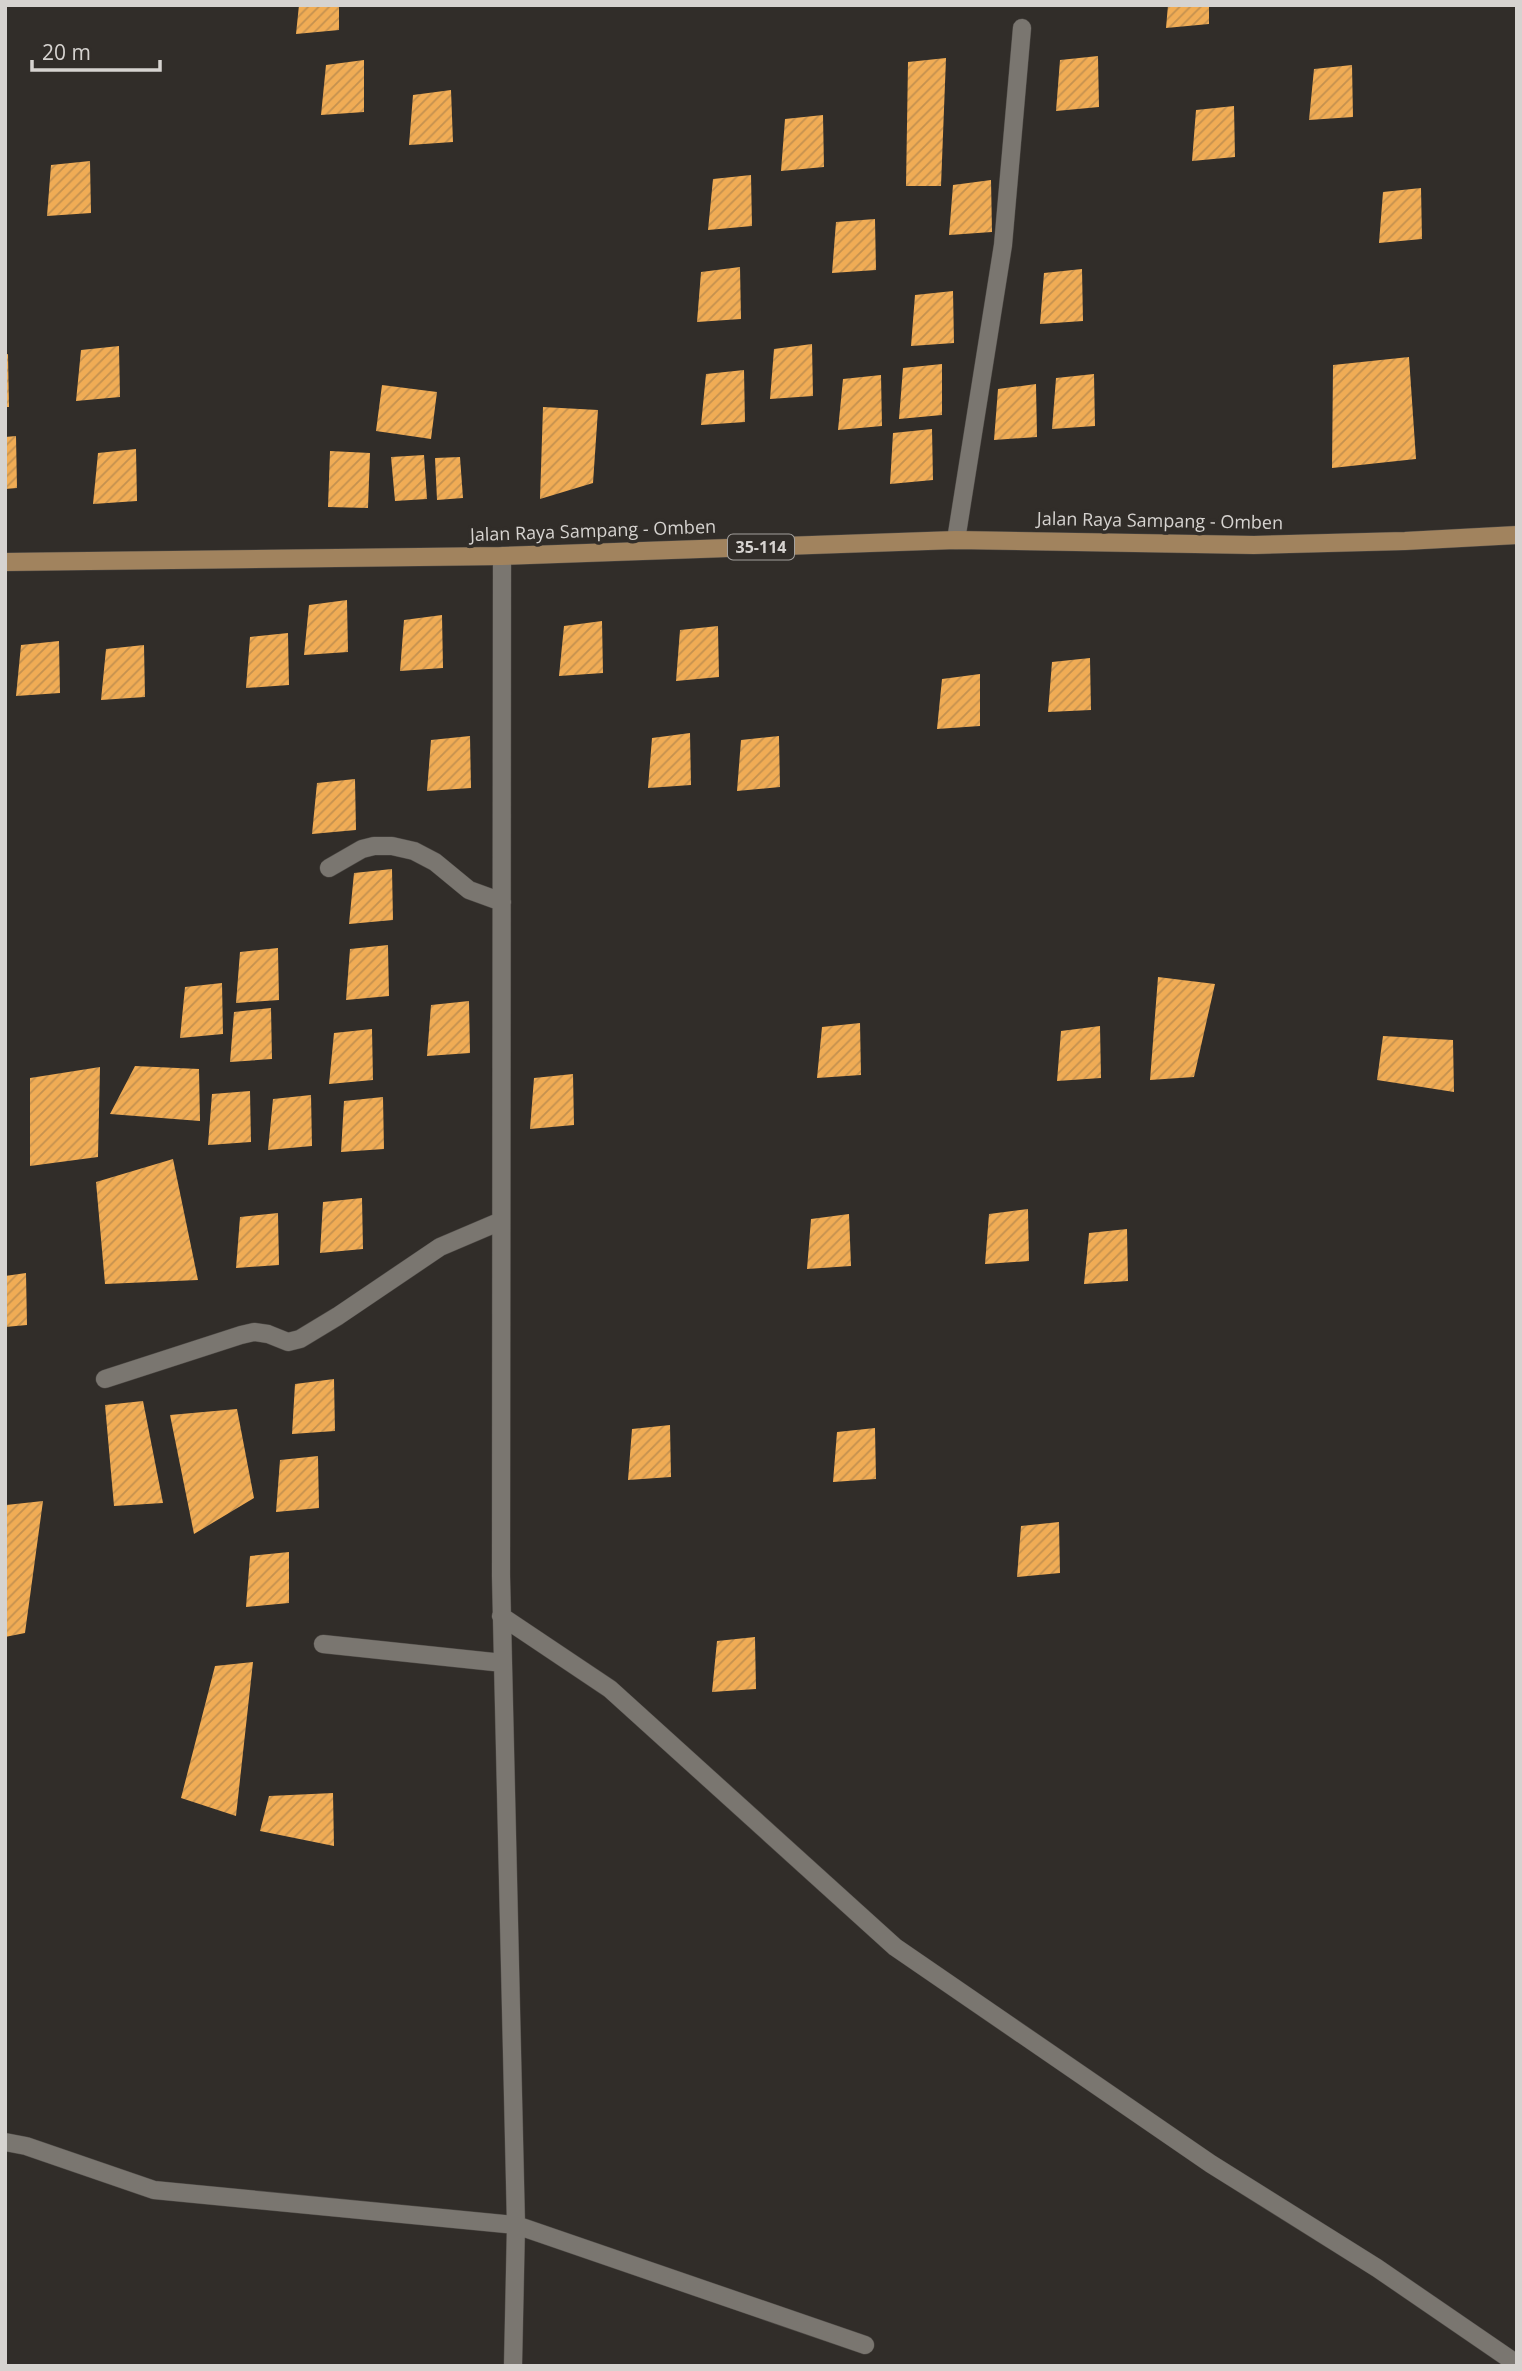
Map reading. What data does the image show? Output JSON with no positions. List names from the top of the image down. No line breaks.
{"streets":{"main road":["Jalan Raya Sampang - Omben","35-114"]},"scale_bar":"20 m"}
